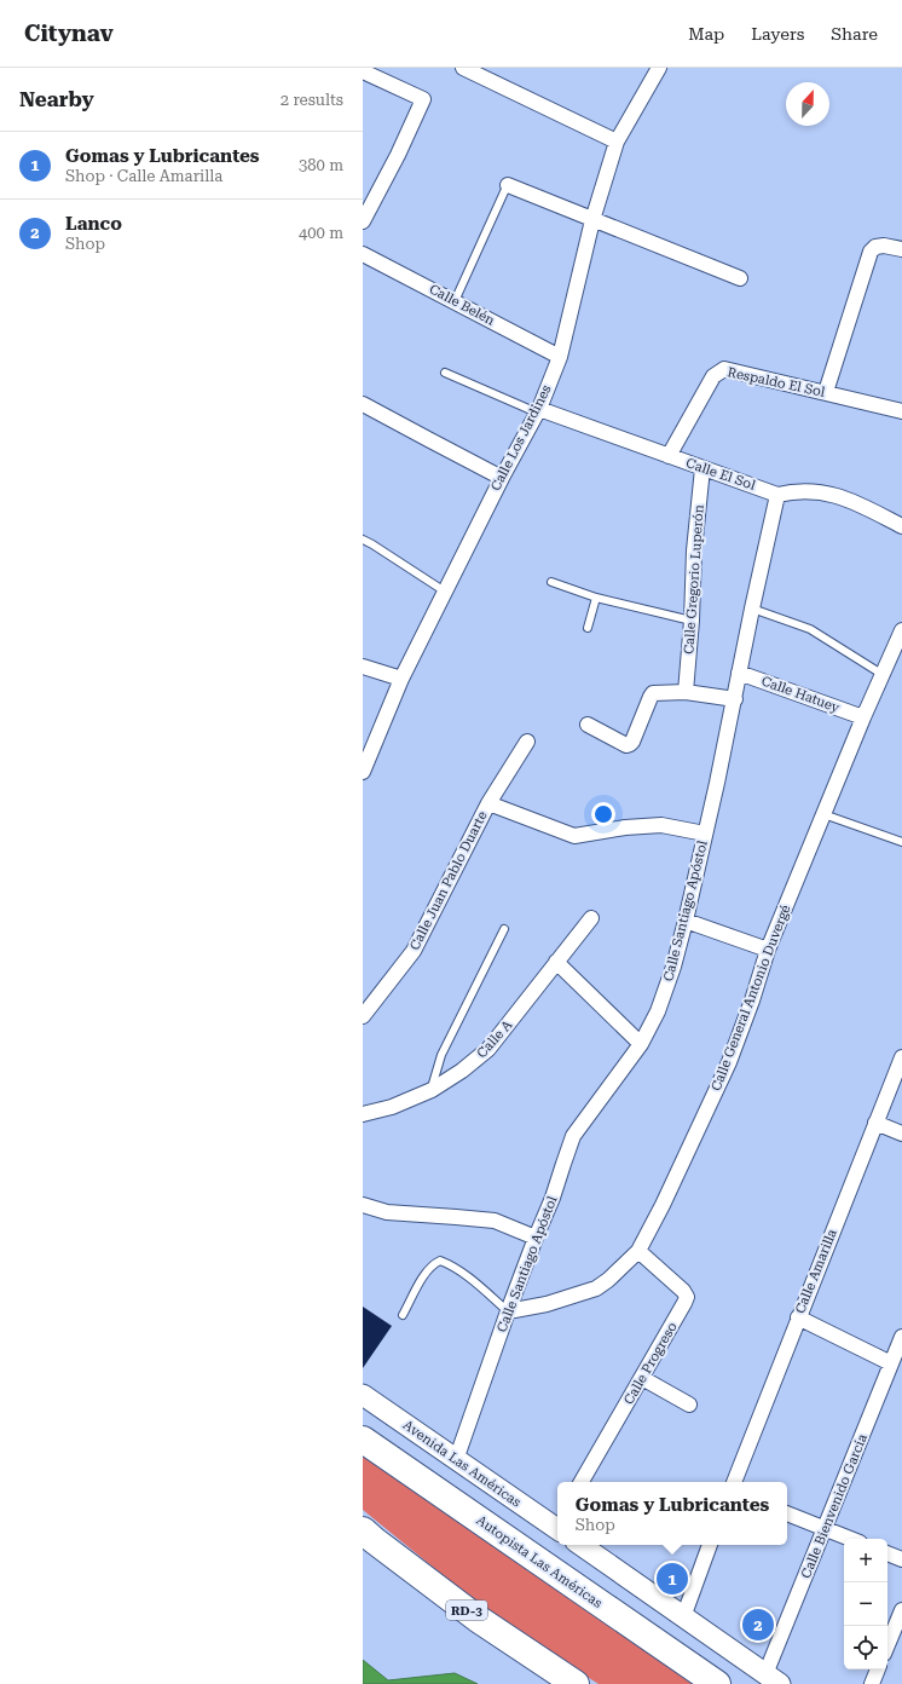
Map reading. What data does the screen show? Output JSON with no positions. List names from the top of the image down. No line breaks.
{"streets":{"highway":["Autopista Las Américas","RD-3"],"main road":["Avenida Las Américas"],"street":["Calle Belén","Respaldo El Sol","Calle Los Jardines","Calle El Sol","Calle Gregorio Luperón","Calle Hatuey","Calle Juan Pablo Duarte","Calle Santiago Apóstol","Calle General Antonio Duvergé","Calle A","Calle Amarilla","Calle Progreso","Calle Bienvenido García"]},"crossings":[["Calle Belén","Calle Los Jardines"],["Respaldo El Sol","Calle El Sol"],["Calle Los Jardines","Calle El Sol"],["Calle El Sol","Calle Gregorio Luperón"],["Calle El Sol","Calle Santiago Apóstol"],["Calle Hatuey","Calle Santiago Apóstol"],["Calle Hatuey","Calle General Antonio Duvergé"],["Calle Santiago Apóstol","Calle General Antonio Duvergé"],["Calle Santiago Apóstol","Avenida Las Américas"],["Calle General Antonio Duvergé","Calle Progreso"]],"north":"top","page":{"header":"Citynav","nav":["Map","Layers","Share"],"heading":["Nearby","2 results"],"list":[{"mark":"1","name":"Gomas y Lubricantes","note":"Shop · Calle Amarilla","value":"380 m"},{"mark":"2","name":"Lanco","note":"Shop","value":"400 m"}],"popup":["Gomas y Lubricantes","Shop"],"map_buttons":["+","−"],"pins":["1","2"]}}
